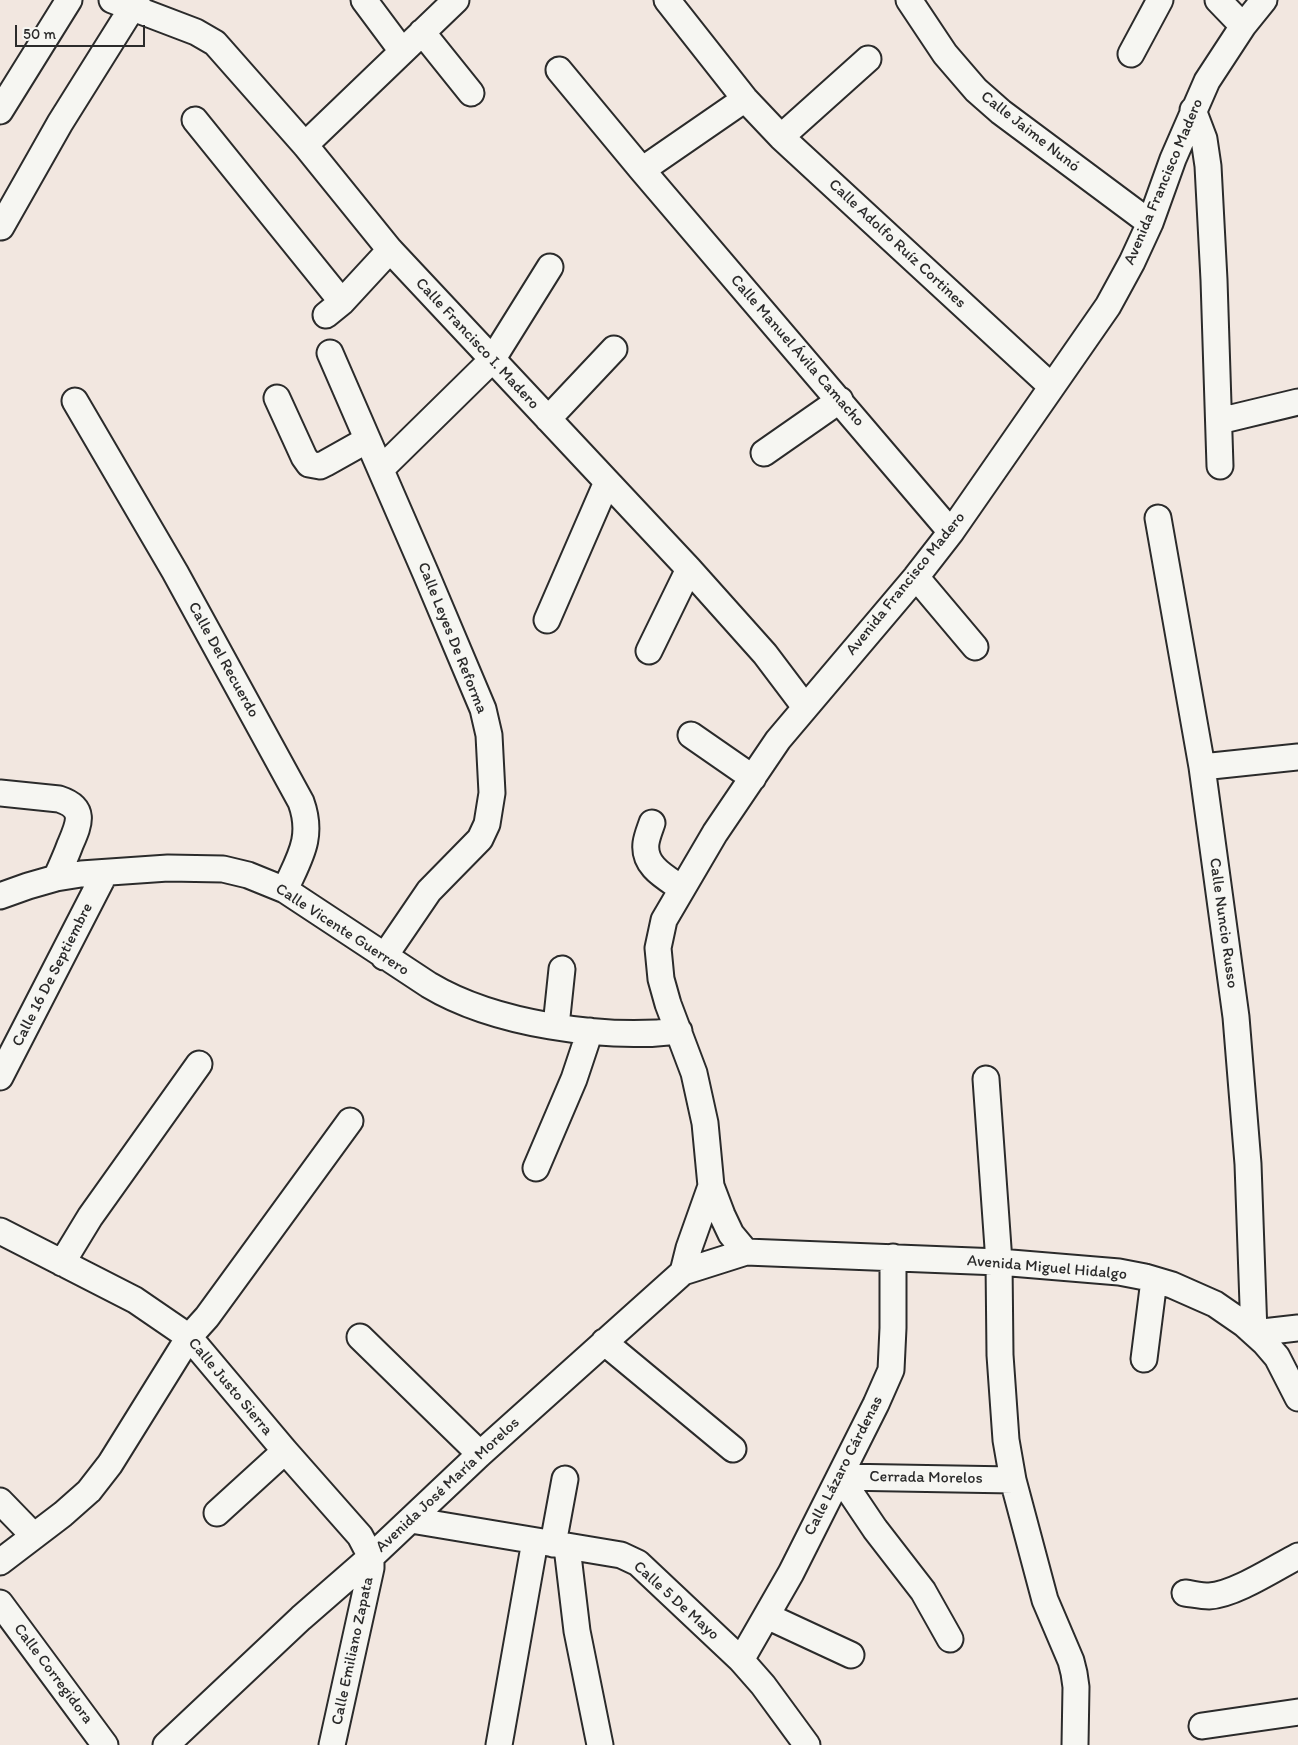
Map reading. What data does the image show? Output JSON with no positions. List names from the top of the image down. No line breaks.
{"streets":{"street":["Calle Jaime Nunó","Avenida Francisco Madero","Calle Adolfo Ruíz Cortines","Calle Francisco I. Madero","Calle Manuel Ávila Camacho","Calle Leyes De Reforma","Calle Del Recuerdo","Calle Nuncio Russo","Calle Vicente Guerrero","Calle 16 De Septiembre","Avenida Miguel Hidalgo","Calle Justo Sierra","Calle Lázaro Cárdenas","Cerrada Morelos","Avenida José María Morelos","Calle 5 De Mayo","Calle Emiliano Zapata","Calle Corregidora"]},"crossings":[["Calle Jaime Nunó","Avenida Francisco Madero"],["Avenida Francisco Madero","Calle Adolfo Ruíz Cortines"],["Avenida Francisco Madero","Calle Francisco I. Madero"],["Avenida Francisco Madero","Calle Manuel Ávila Camacho"],["Avenida Francisco Madero","Calle Vicente Guerrero"],["Avenida Francisco Madero","Avenida Miguel Hidalgo"],["Avenida Francisco Madero","Avenida José María Morelos"],["Calle Leyes De Reforma","Calle Vicente Guerrero"],["Calle Del Recuerdo","Calle Vicente Guerrero"],["Calle Nuncio Russo","Avenida Miguel Hidalgo"],["Calle Vicente Guerrero","Calle 16 De Septiembre"],["Avenida Miguel Hidalgo","Calle Lázaro Cárdenas"],["Avenida Miguel Hidalgo","Avenida José María Morelos"],["Calle Justo Sierra","Avenida José María Morelos"],["Calle Justo Sierra","Calle Emiliano Zapata"],["Calle Lázaro Cárdenas","Cerrada Morelos"],["Calle Lázaro Cárdenas","Calle 5 De Mayo"],["Avenida José María Morelos","Calle 5 De Mayo"],["Avenida José María Morelos","Calle Emiliano Zapata"]],"scale_bar":"50 m"}
